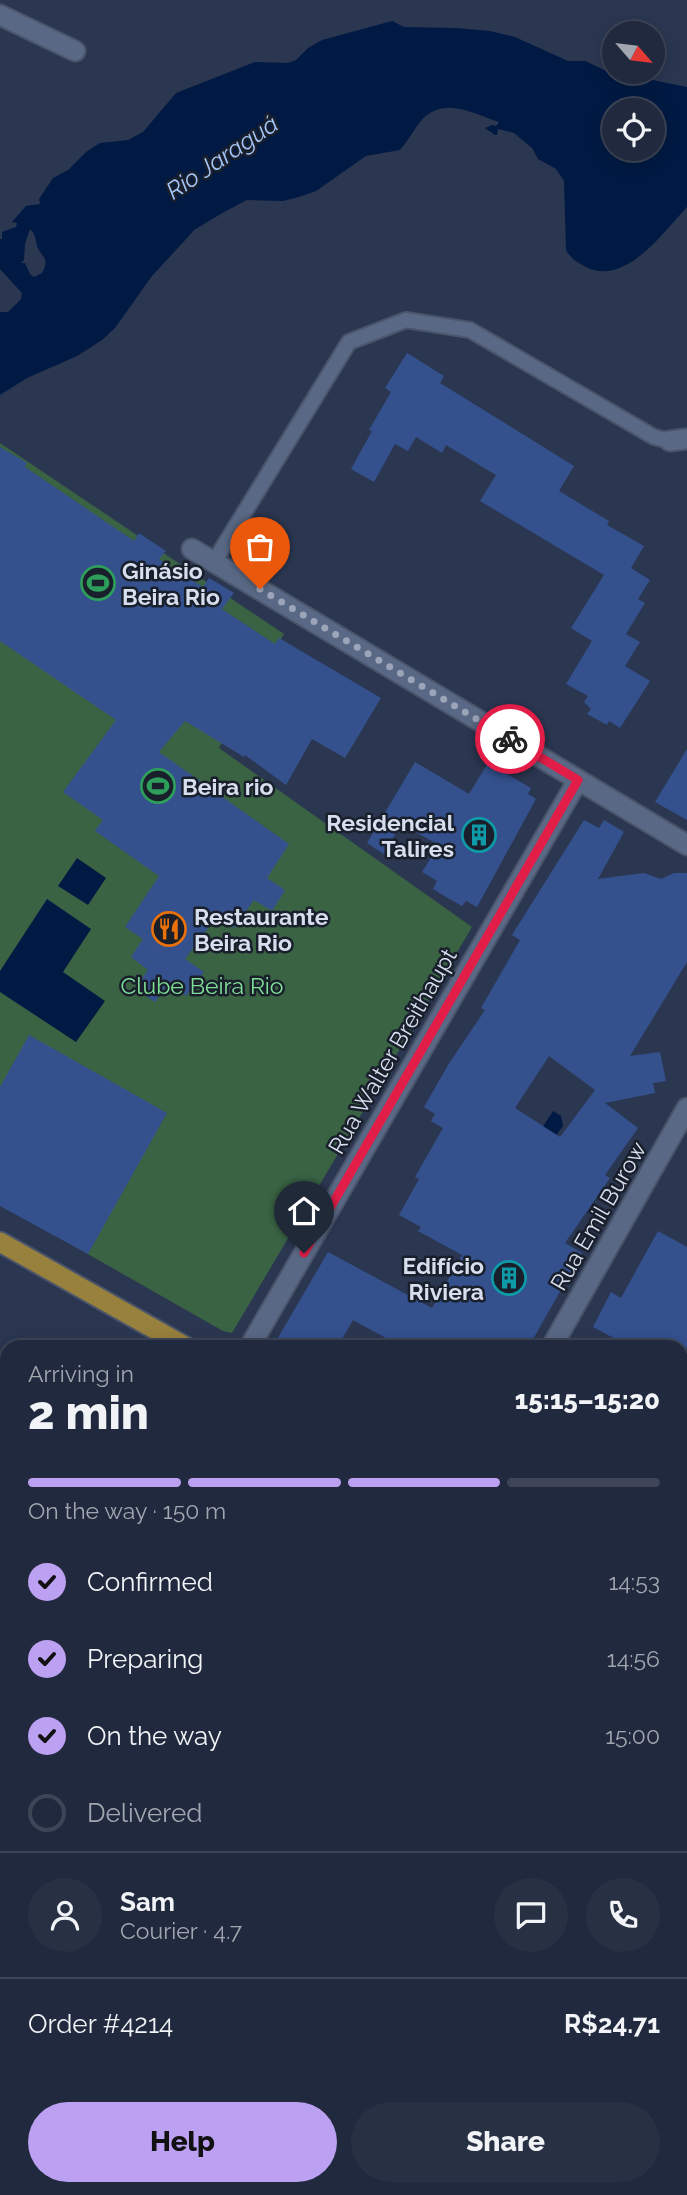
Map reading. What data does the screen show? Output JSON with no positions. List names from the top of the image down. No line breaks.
{"streets":{"street":["Rua Walter Breithaupt","Rua Emil Burow"]},"water":["Rio Jaraguá"],"parks":["Clube Beira Rio"],"places":{"sports":["Ginásio Beira Rio","Beira rio"],"building":["Residencial Talires","Edifício Riviera"],"restaurant":["Restaurante Beira Rio"]},"north":"bottom right","page":{"heading":["2 min","Arriving in","15:15–15:20"],"panel":["Sam","Courier · 4.7","Order #4214","R$24.71"],"bar":"On the way · 150 m","list":[["Confirmed","14:53"],["Preparing","14:56"],["On the way","15:00"],"Delivered"],"buttons":["Help","Share"]}}
